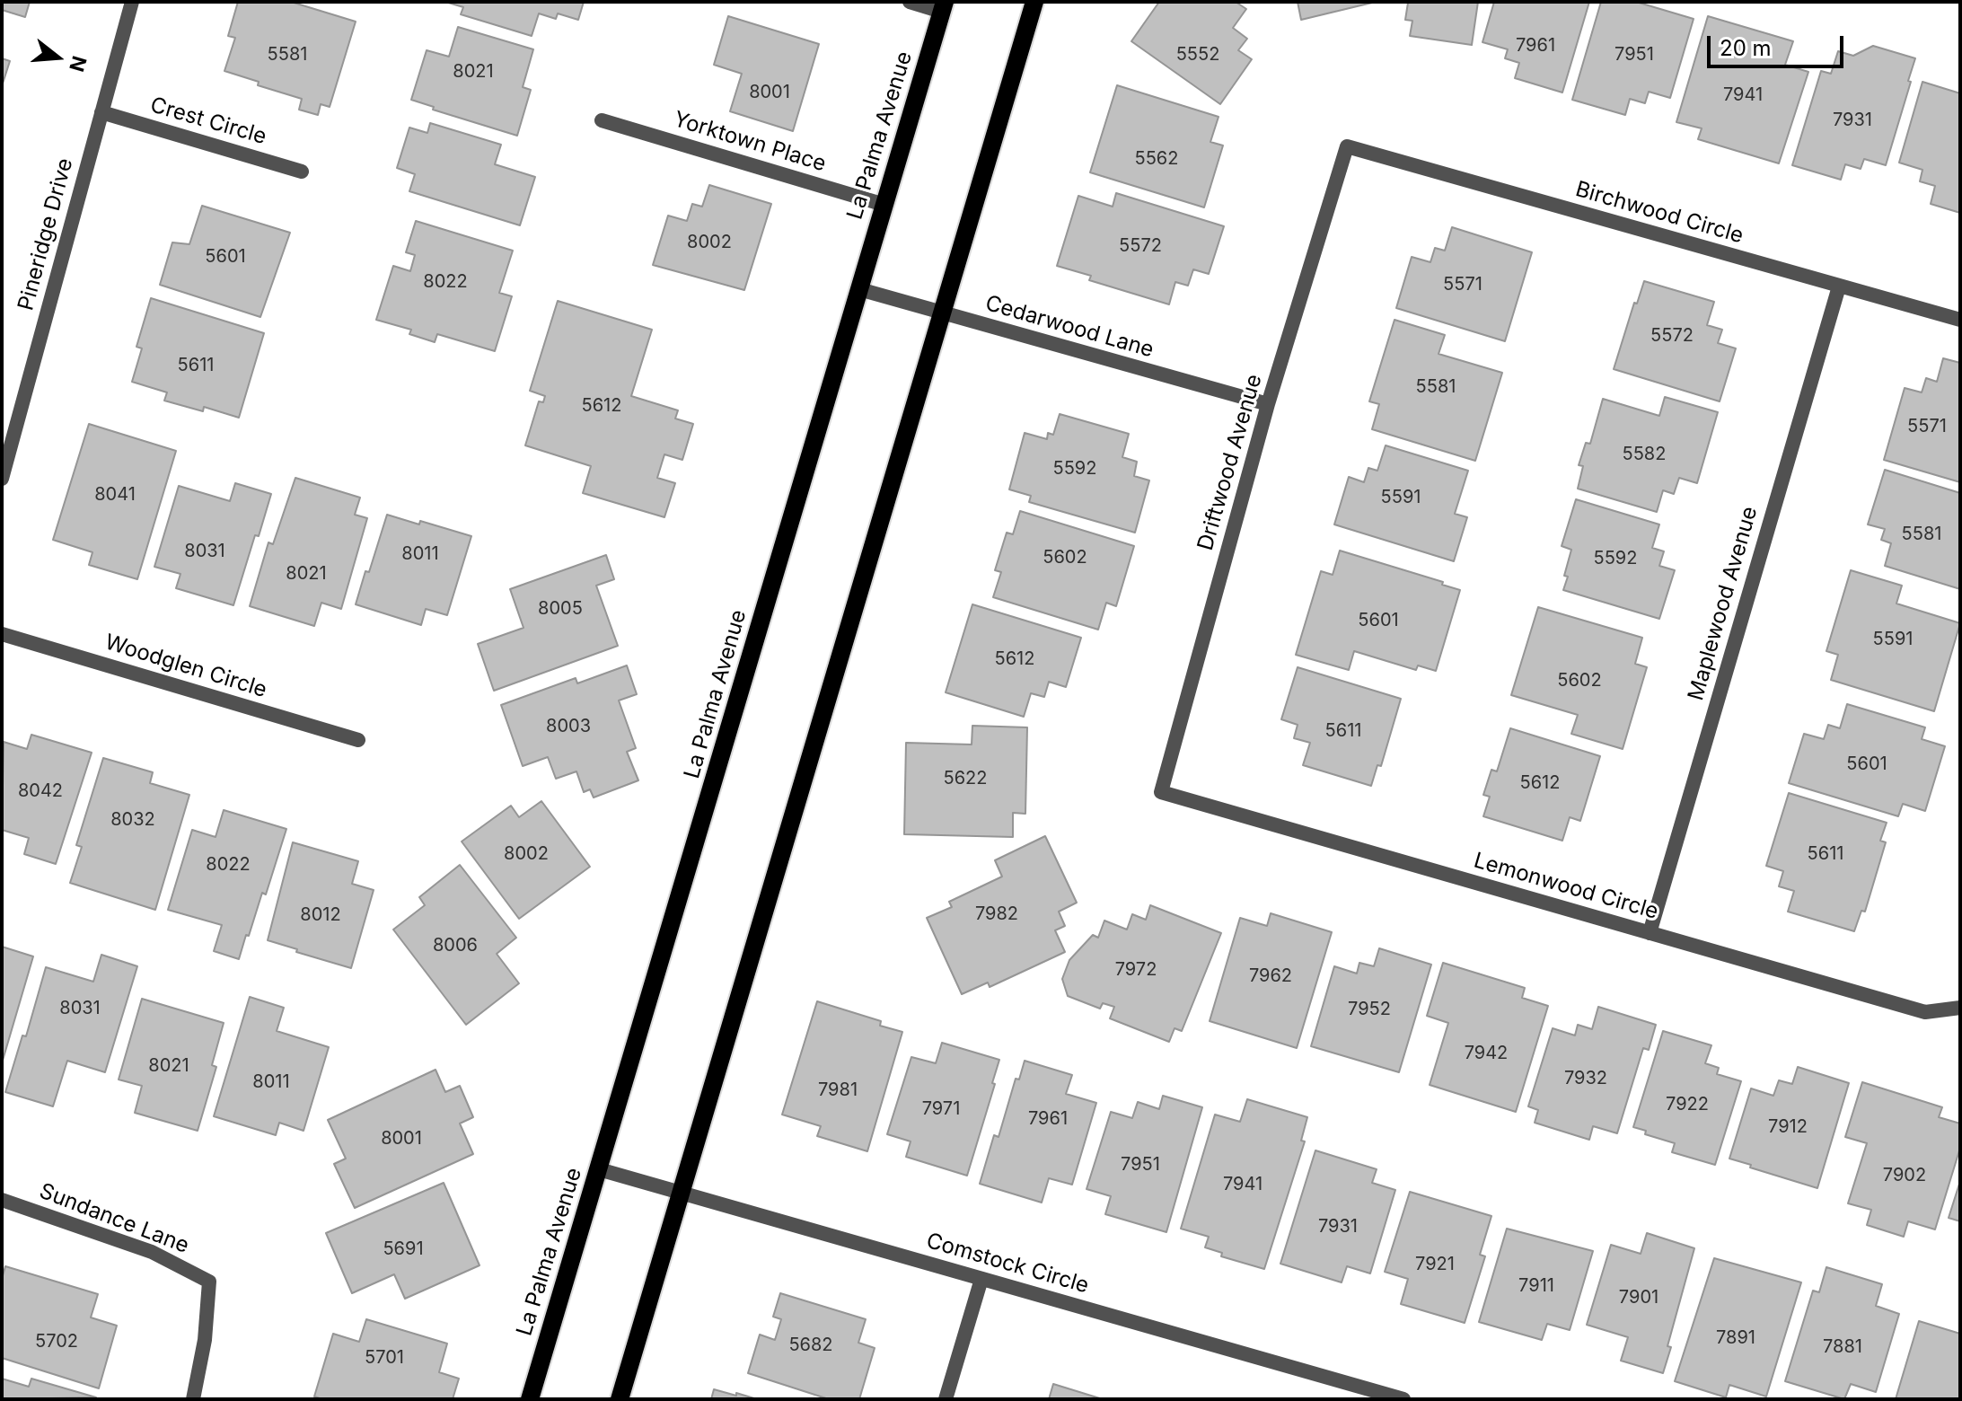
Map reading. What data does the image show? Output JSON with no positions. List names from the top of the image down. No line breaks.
{"streets":{"main road":["La Palma Avenue"],"street":["Crest Circle","Yorktown Place","Birchwood Circle","Pineridge Drive","Cedarwood Lane","Driftwood Avenue","Maplewood Avenue","Woodglen Circle","Lemonwood Circle","Sundance Lane","Comstock Circle"]},"crossings":[["Crest Circle","Pineridge Drive"],["La Palma Avenue","Yorktown Place"],["La Palma Avenue","Cedarwood Lane"],["La Palma Avenue","Comstock Circle"],["Birchwood Circle","Driftwood Avenue"],["Birchwood Circle","Maplewood Avenue"],["Cedarwood Lane","Driftwood Avenue"],["Driftwood Avenue","Lemonwood Circle"],["Maplewood Avenue","Lemonwood Circle"]],"house_numbers":["7961","5581","5552","7951","8021","8001","7941","7931","5562","8002","5572","5601","8022","5571","5572","5611","5581","5612","5571","5582","5592","8041","5591","5581","8031","8011","5602","5592","8021","8005","5601","5591","5612","5602","8003","5611","5601","5622","5612","8042","8032","8002","5611","8022","7982","8012","8006","7972","7962","8031","7952","7942","8021","7932","8011","7981","7922","7971","7961","7912","8001","7951","7902","7941","7931","5691","7921","7911","7901","7891","5702","5682","7881","5701"],"scale_bar":"20 m","north":"right"}
